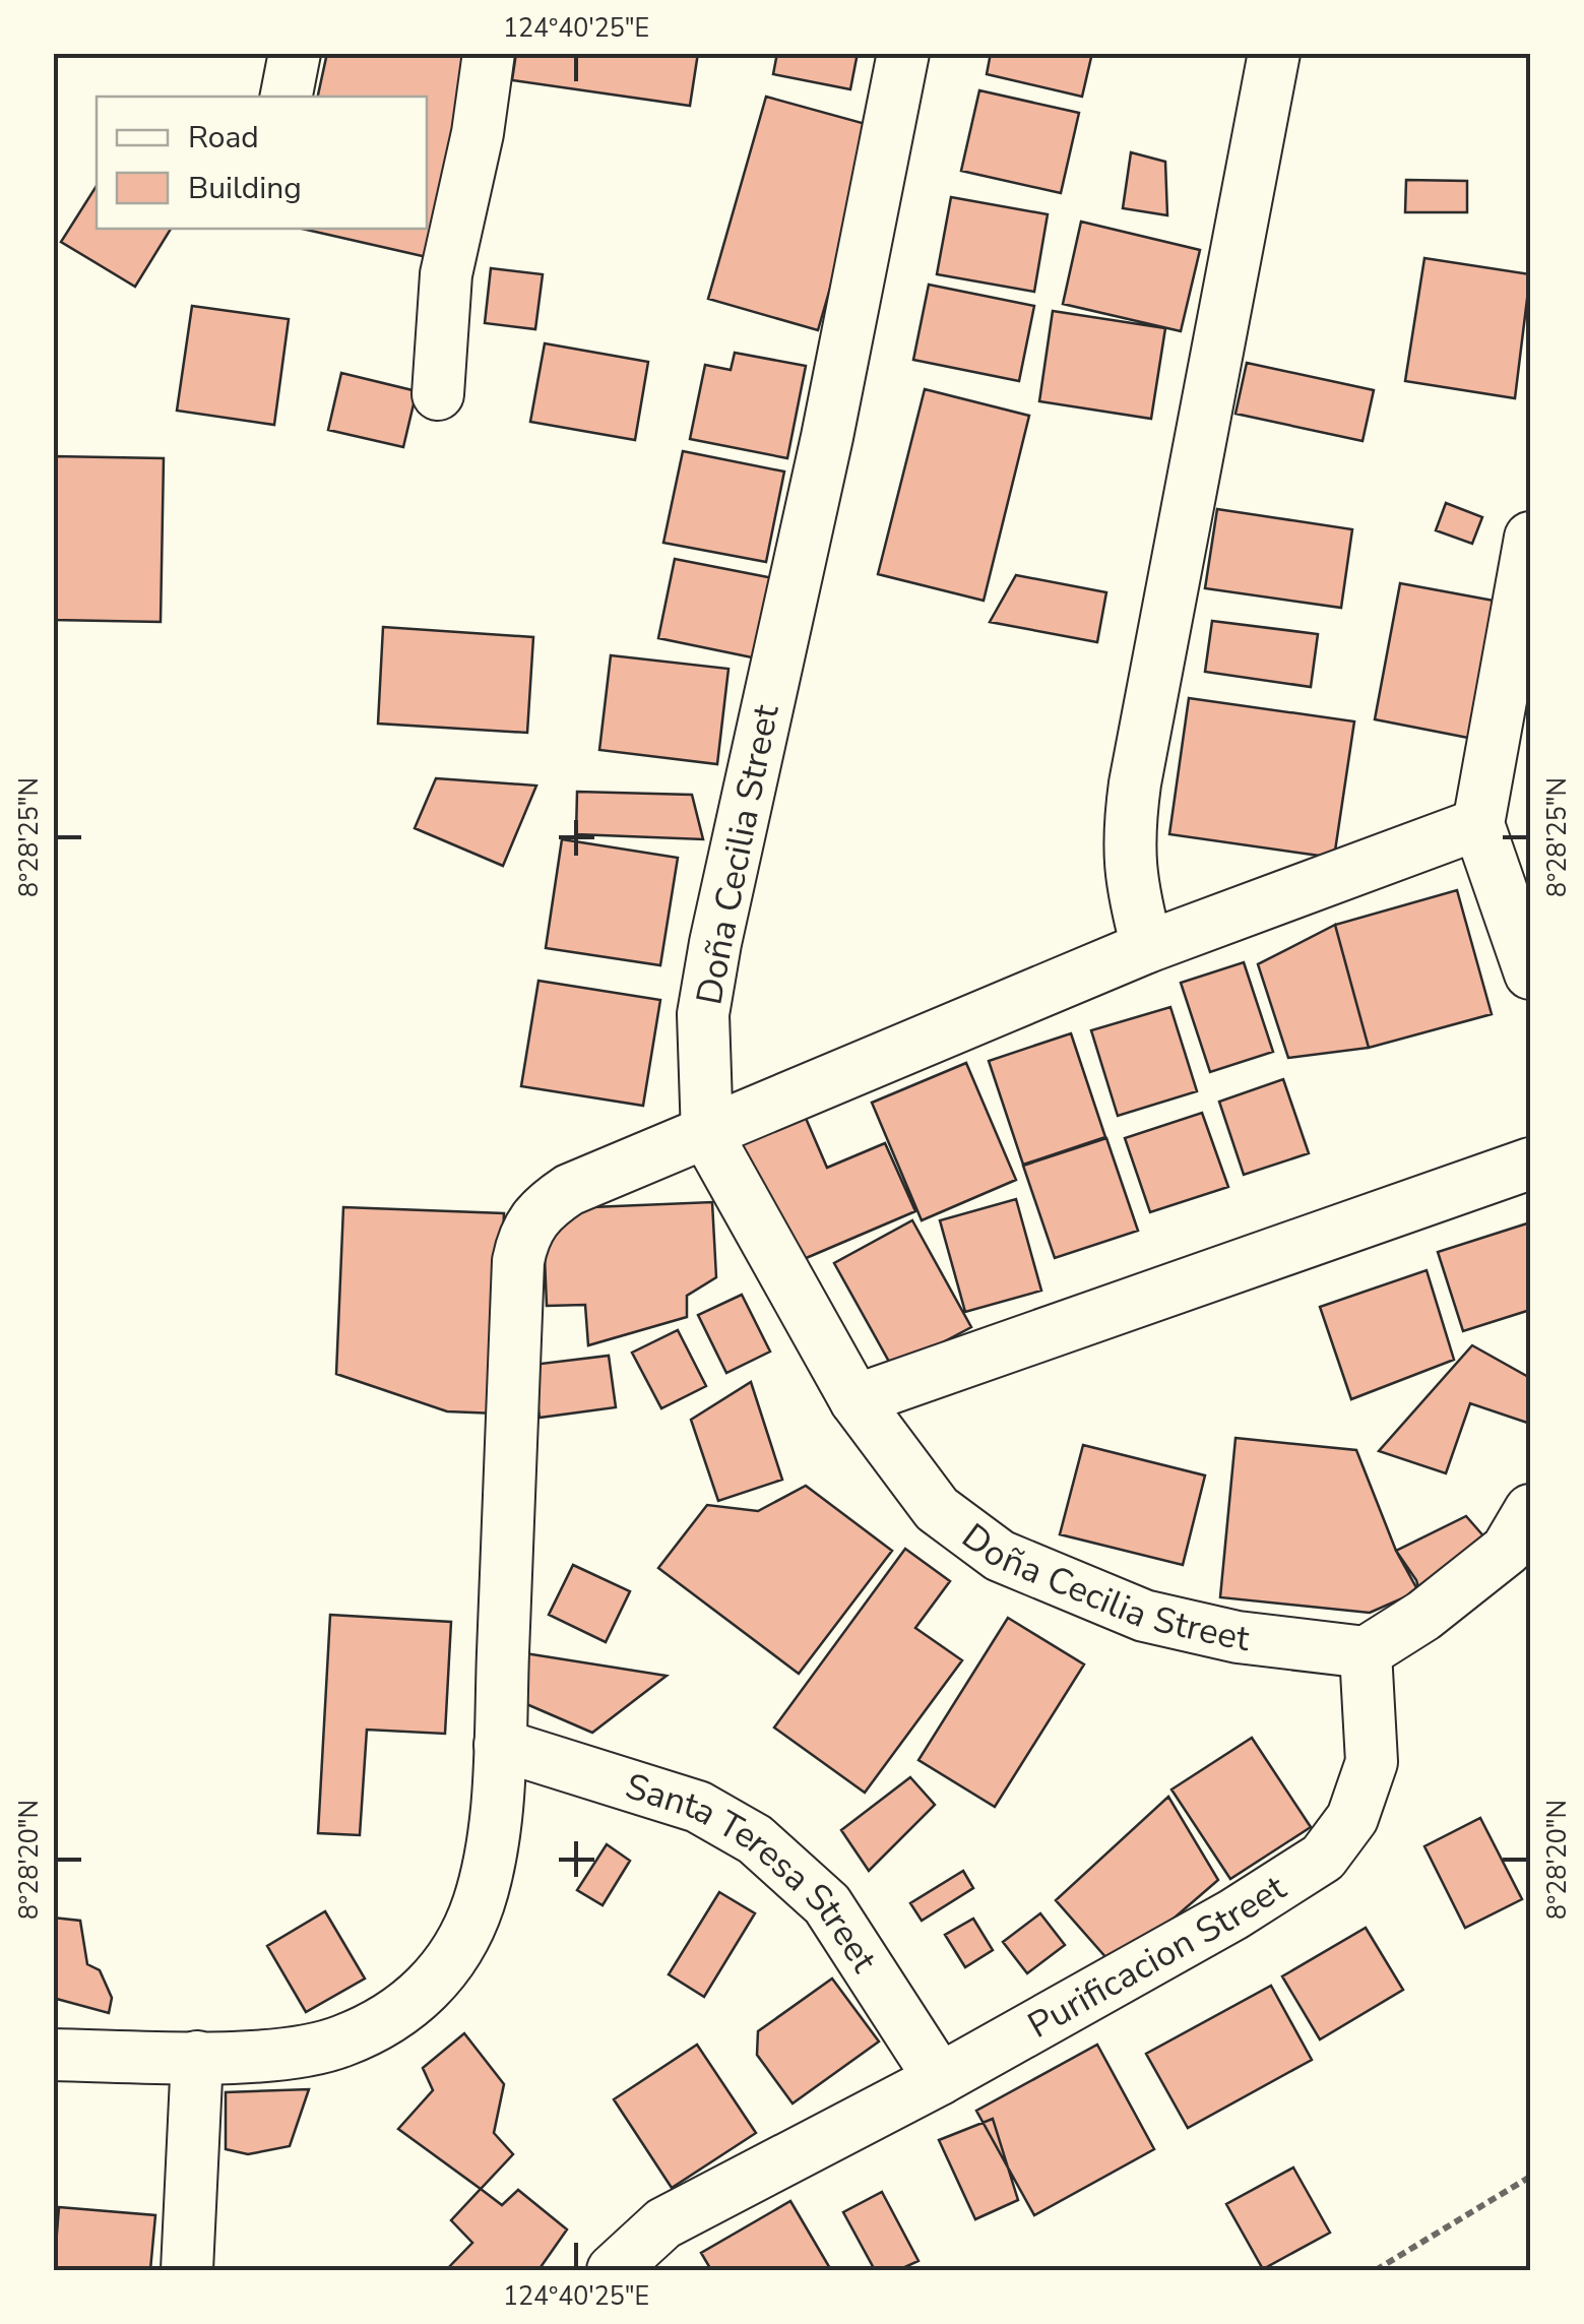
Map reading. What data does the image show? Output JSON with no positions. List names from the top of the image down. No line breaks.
{"streets":{"street":["Doña Cecilia Street","Santa Teresa Street","Purificacion Street"]},"crossings":[["Doña Cecilia Street","Purificacion Street"],["Santa Teresa Street","Purificacion Street"]],"legend":["Road","Building"],"coordinates":["124°40'25\"E","8°28'25\"N","8°28'20\"N"]}
